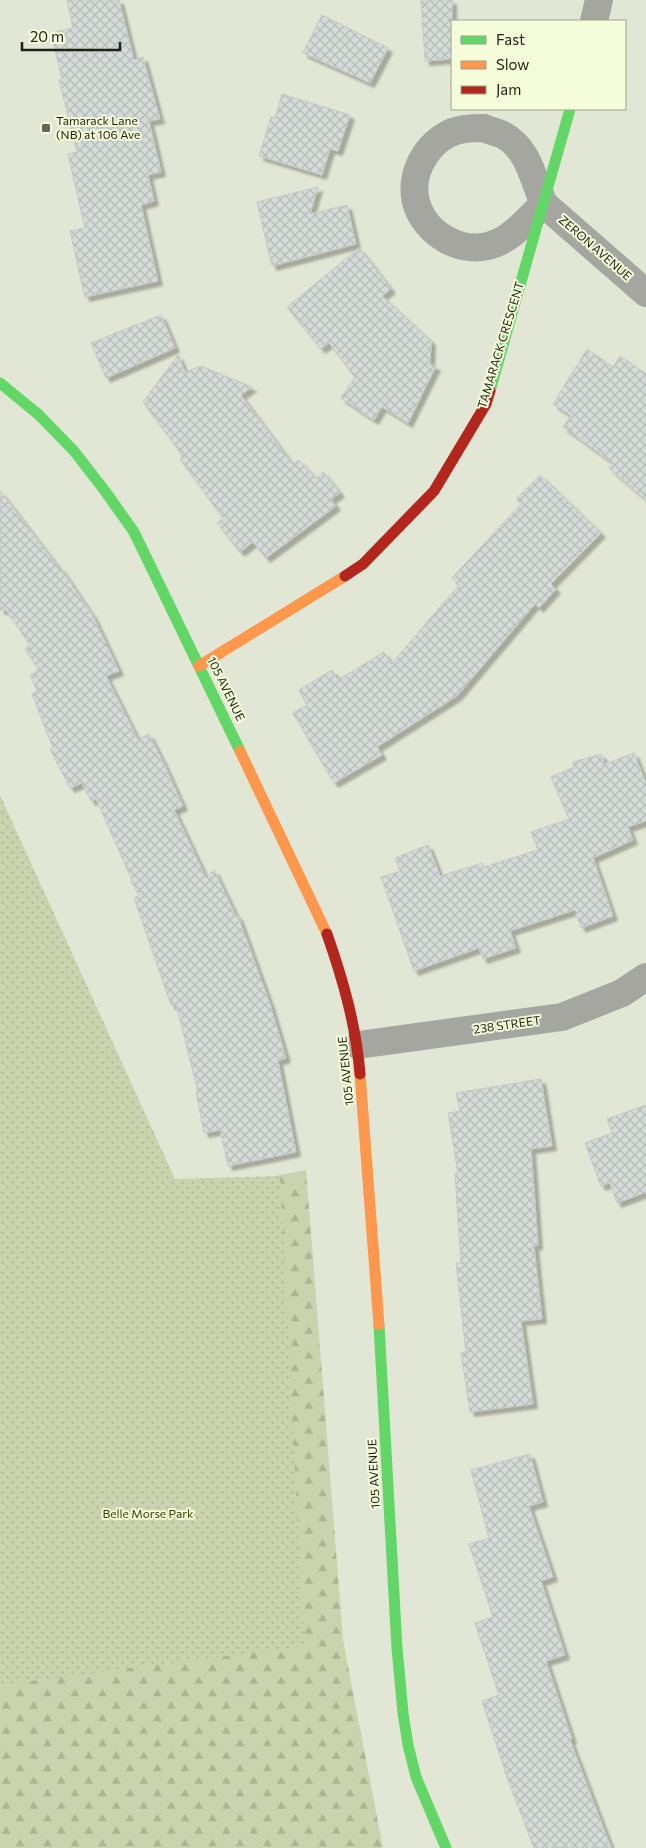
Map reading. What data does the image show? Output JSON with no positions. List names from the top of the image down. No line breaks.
{"streets":{"street":["ZERON AVENUE","TAMARACK CRESCENT","105 AVENUE","238 STREET"]},"crossings":[["ZERON AVENUE","TAMARACK CRESCENT"],["TAMARACK CRESCENT","105 AVENUE"],["105 AVENUE","238 STREET"]],"parks":["Belle Morse Park"],"places":{"transit":["Tamarack Lane (NB) at 106 Ave"]},"legend":["Fast","Slow","Jam"],"scale_bar":"20 m"}
